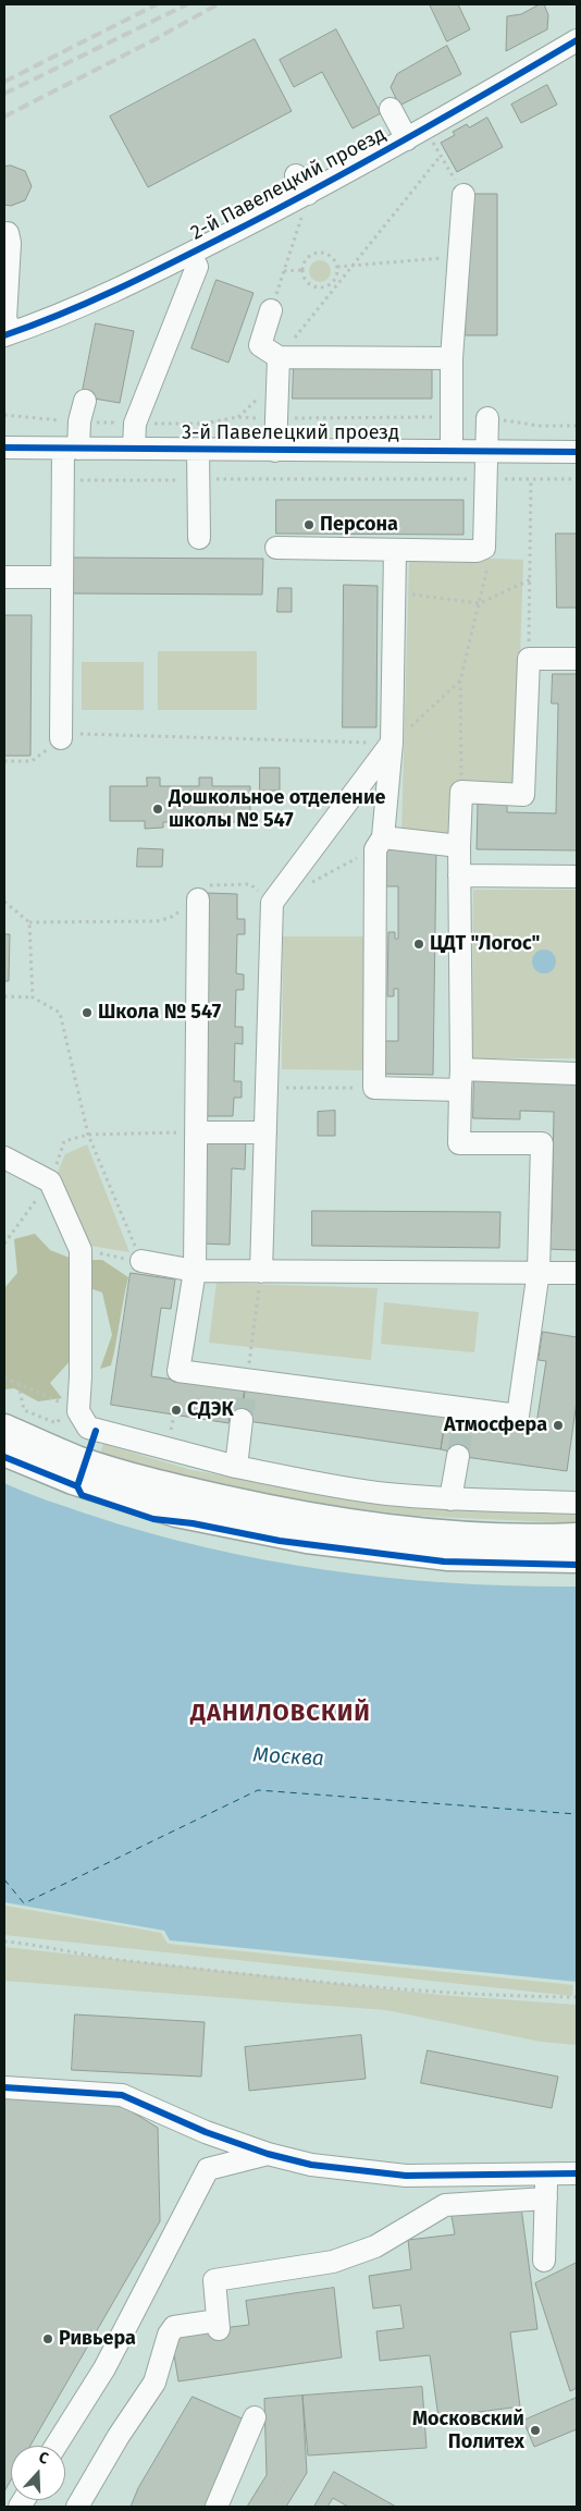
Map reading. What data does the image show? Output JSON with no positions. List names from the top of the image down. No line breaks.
{"streets":{"street":["2-й Павелецкий проезд","3-й Павелецкий проезд"]},"districts":["ДАНИЛОВСКИЙ"],"water":["Москва"],"places":["Персона","Дошкольное отделение школы № 547","ЦДТ \"Логос\"","Школа № 547","СДЭК","Атмосфера","Ривьера","Московский Политех"],"north":"top"}
